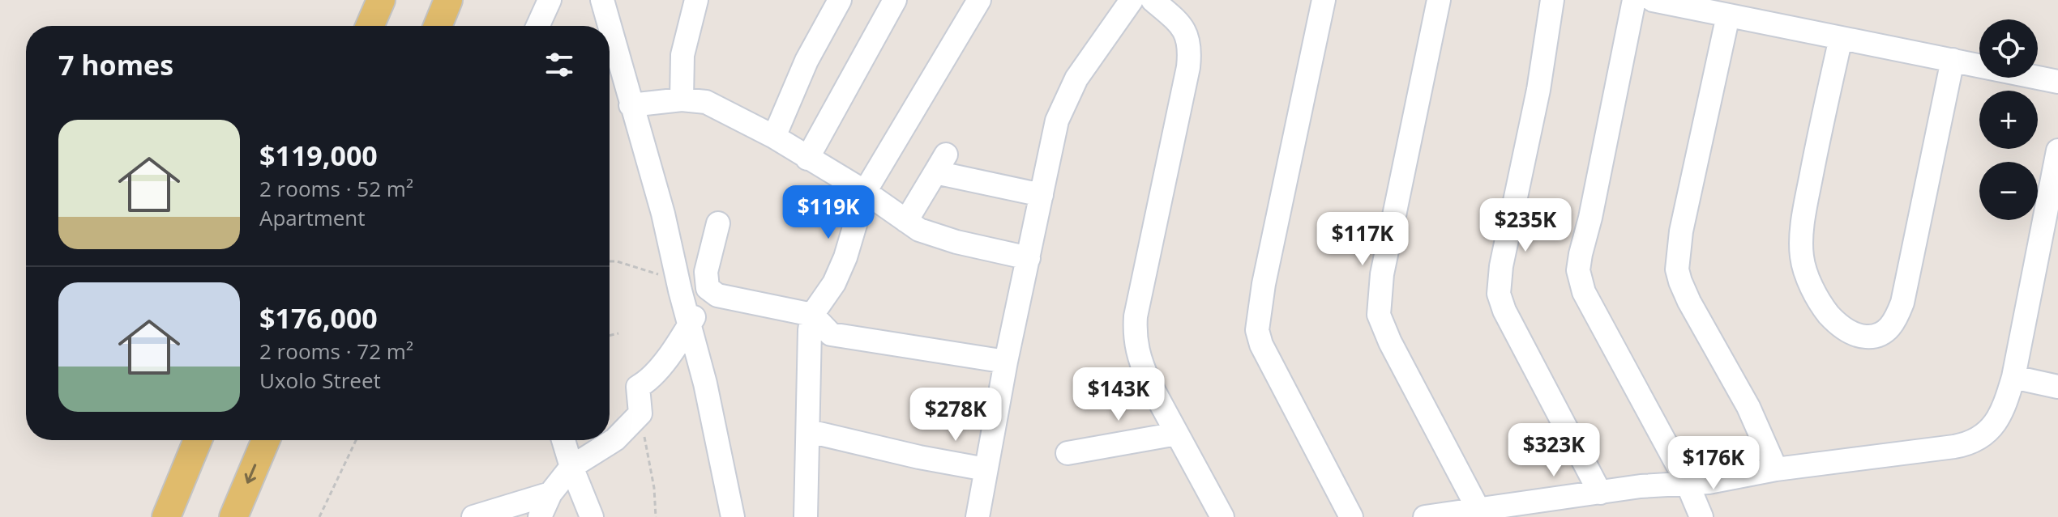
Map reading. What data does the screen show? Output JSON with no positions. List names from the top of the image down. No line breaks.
{"page":{"map_buttons":["+","−"],"heading":"7 homes","list":[{"name":"$119,000","note":"2 rooms · 52 m² · Apartment"},{"name":"$176,000","note":"2 rooms · 72 m² · Uxolo Street"}],"price":["$119K","$235K","$117K","$143K","$278K","$323K","$176K"]}}
